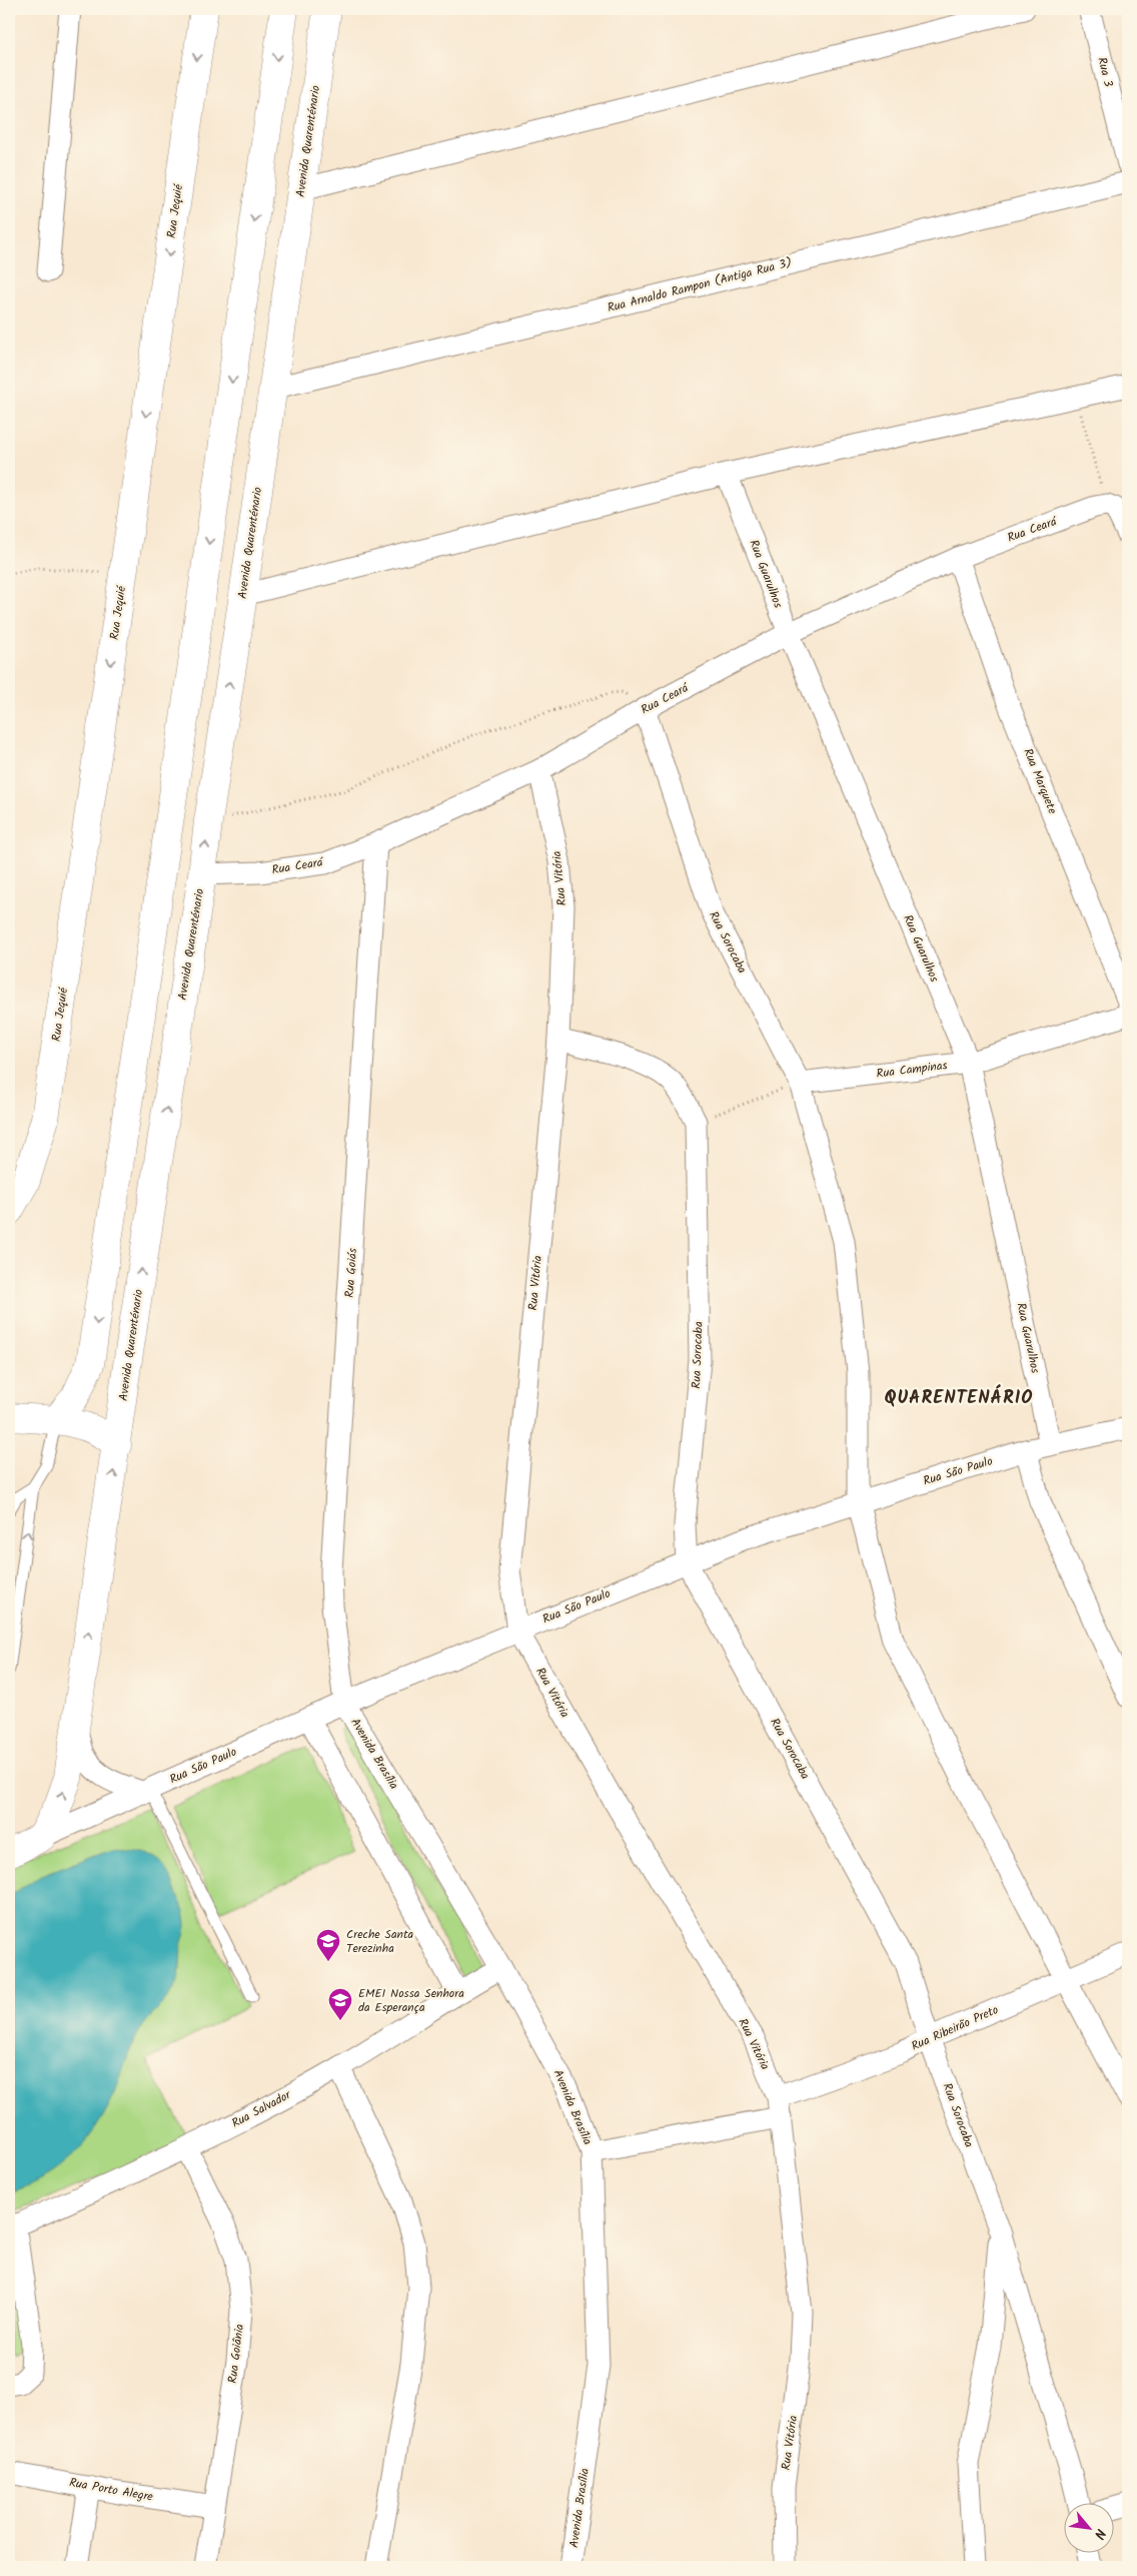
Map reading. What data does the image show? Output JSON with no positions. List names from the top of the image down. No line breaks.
{"streets":{"main road":["Avenida Quarenténario","Rua Jequié"],"street":["Rua 3","Rua Arnaldo Rampon (Antiga Rua 3)","Rua Ceará","Rua Guarulhos","Rua Marquete","Rua Vitória","Rua Sorocaba","Rua Campinas","Rua Goiás","Rua São Paulo","Avenida Brasília","Rua Ribeirão Preto","Rua Salvador","Rua Goiânia","Rua Porto Alegre"]},"crossings":[["Avenida Quarenténario","Rua Arnaldo Rampon (Antiga Rua 3)"],["Avenida Quarenténario","Rua Ceará"],["Avenida Quarenténario","Rua São Paulo"],["Rua Ceará","Rua Guarulhos"],["Rua Ceará","Rua Marquete"],["Rua Ceará","Rua Vitória"],["Rua Ceará","Rua Sorocaba"],["Rua Ceará","Rua Goiás"],["Rua Guarulhos","Rua Campinas"],["Rua Guarulhos","Rua São Paulo"],["Rua Vitória","Rua Sorocaba"],["Rua Vitória","Rua São Paulo"],["Rua Vitória","Rua Ribeirão Preto"],["Rua Sorocaba","Rua Campinas"],["Rua Sorocaba","Rua São Paulo"],["Rua Sorocaba","Rua Ribeirão Preto"],["Rua Goiás","Rua São Paulo"],["Rua Goiás","Avenida Brasília"],["Rua São Paulo","Avenida Brasília"],["Avenida Brasília","Rua Ribeirão Preto"],["Avenida Brasília","Rua Salvador"],["Rua Salvador","Rua Goiânia"],["Rua Goiânia","Rua Porto Alegre"]],"districts":["QUARENTENÁRIO"],"places":{"school or university":["Creche Santa Terezinha","EMEI Nossa Senhora da Esperança"]},"north":"bottom right"}
